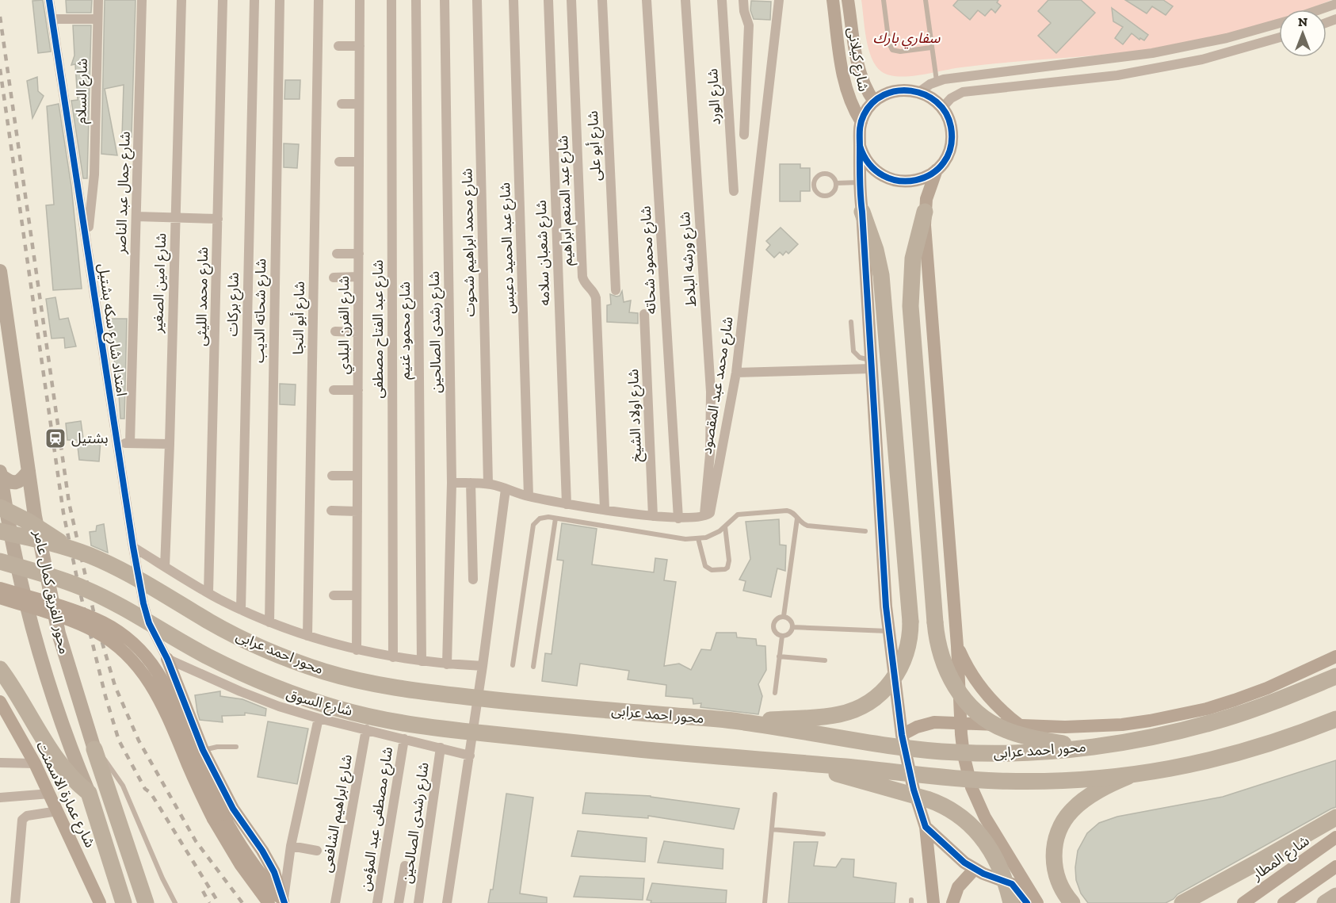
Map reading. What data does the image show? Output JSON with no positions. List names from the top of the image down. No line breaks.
{"streets":{"highway":["محور الفريق كمال عامر","محور احمد عرابى"],"street":["شارع كيلانى","شارع السلام","شارع الورد","شارع أبو على","شارع جمال عبد الناصر","شارع عبد المنعم ابراهيم","شارع محمد ابراهيم شحوت","شارع عبد الحميد دعبس","شارع شعبان سلامه","شارع ورشه البلاط","شارع محمود شحاته","شارع امين الصغير","شارع محمد الليثى","شارع بركات","شارع شحاته الديب","شارع أبو النجا","شارع الفرن البلدي","شارع عبد الفتاح مصطفى","امتداد شارع سكه بشتيل","شارع محمود غنيم","شارع رشدى الصالحين","شارع محمد عبد المقصود","شارع اولاد الشيخ","شارع السوق","شارع عمارة الاسمنت","شارع ابراهيم الشافعى","شارع مصطفى عبد المؤمن","شارع المطار"]},"crossings":[["شارع السلام","امتداد شارع سكه بشتيل"],["شارع ورشه البلاط","شارع محمد عبد المقصود"],["امتداد شارع سكه بشتيل","شارع السوق"],["شارع رشدى الصالحين","شارع السوق"],["شارع السوق","شارع ابراهيم الشافعى"],["شارع السوق","شارع مصطفى عبد المؤمن"]],"parks":["سفاري بارك"],"places":{"station":["بشتيل"]},"north":"top"}
